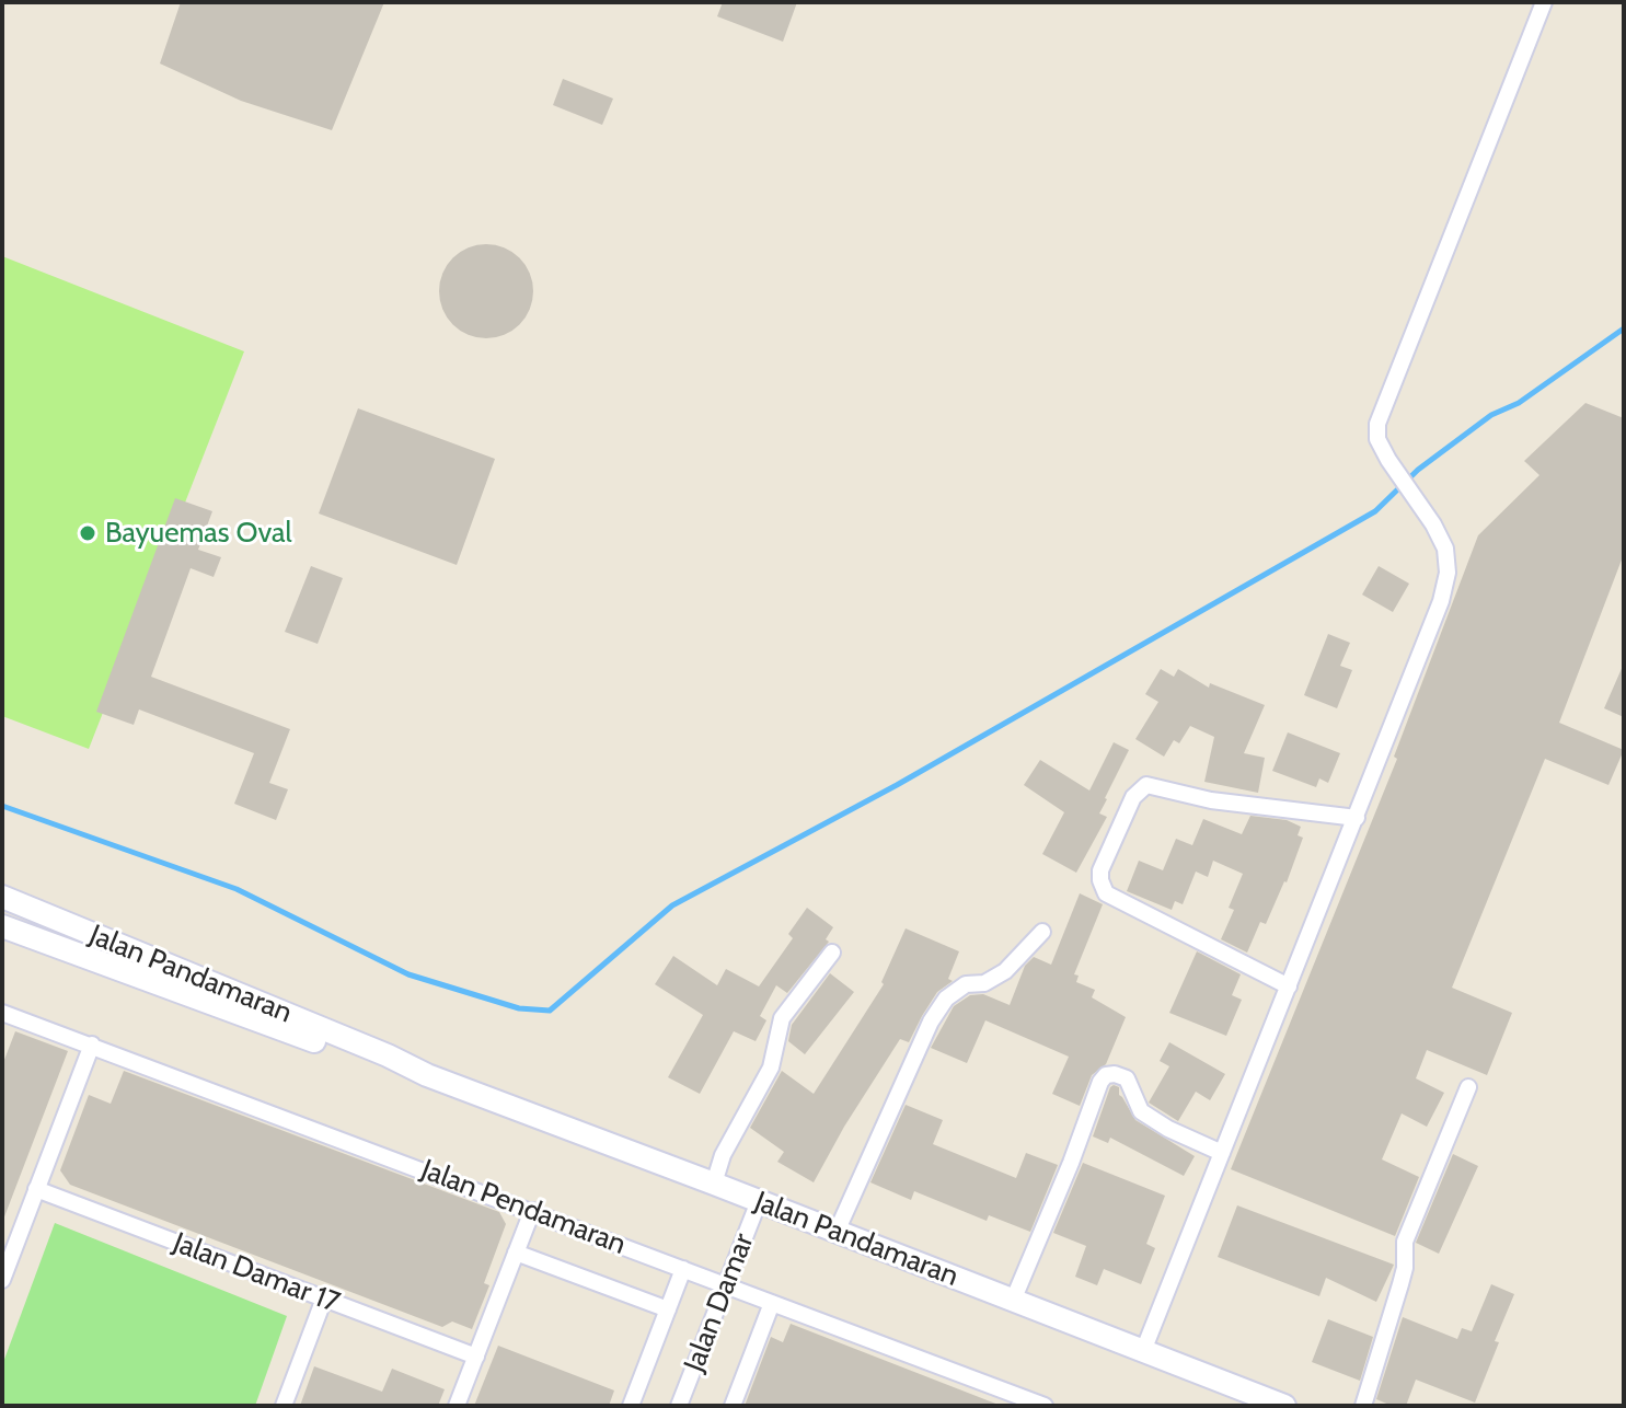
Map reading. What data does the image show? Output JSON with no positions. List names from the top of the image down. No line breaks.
{"streets":{"main road":["Jalan Pandamaran"],"street":["Jalan Pendamaran","Jalan Damar 17","Jalan Damar"]},"crossings":[["Jalan Pandamaran","Jalan Damar"],["Jalan Pendamaran","Jalan Damar"]],"places":["Bayuemas Oval"]}
